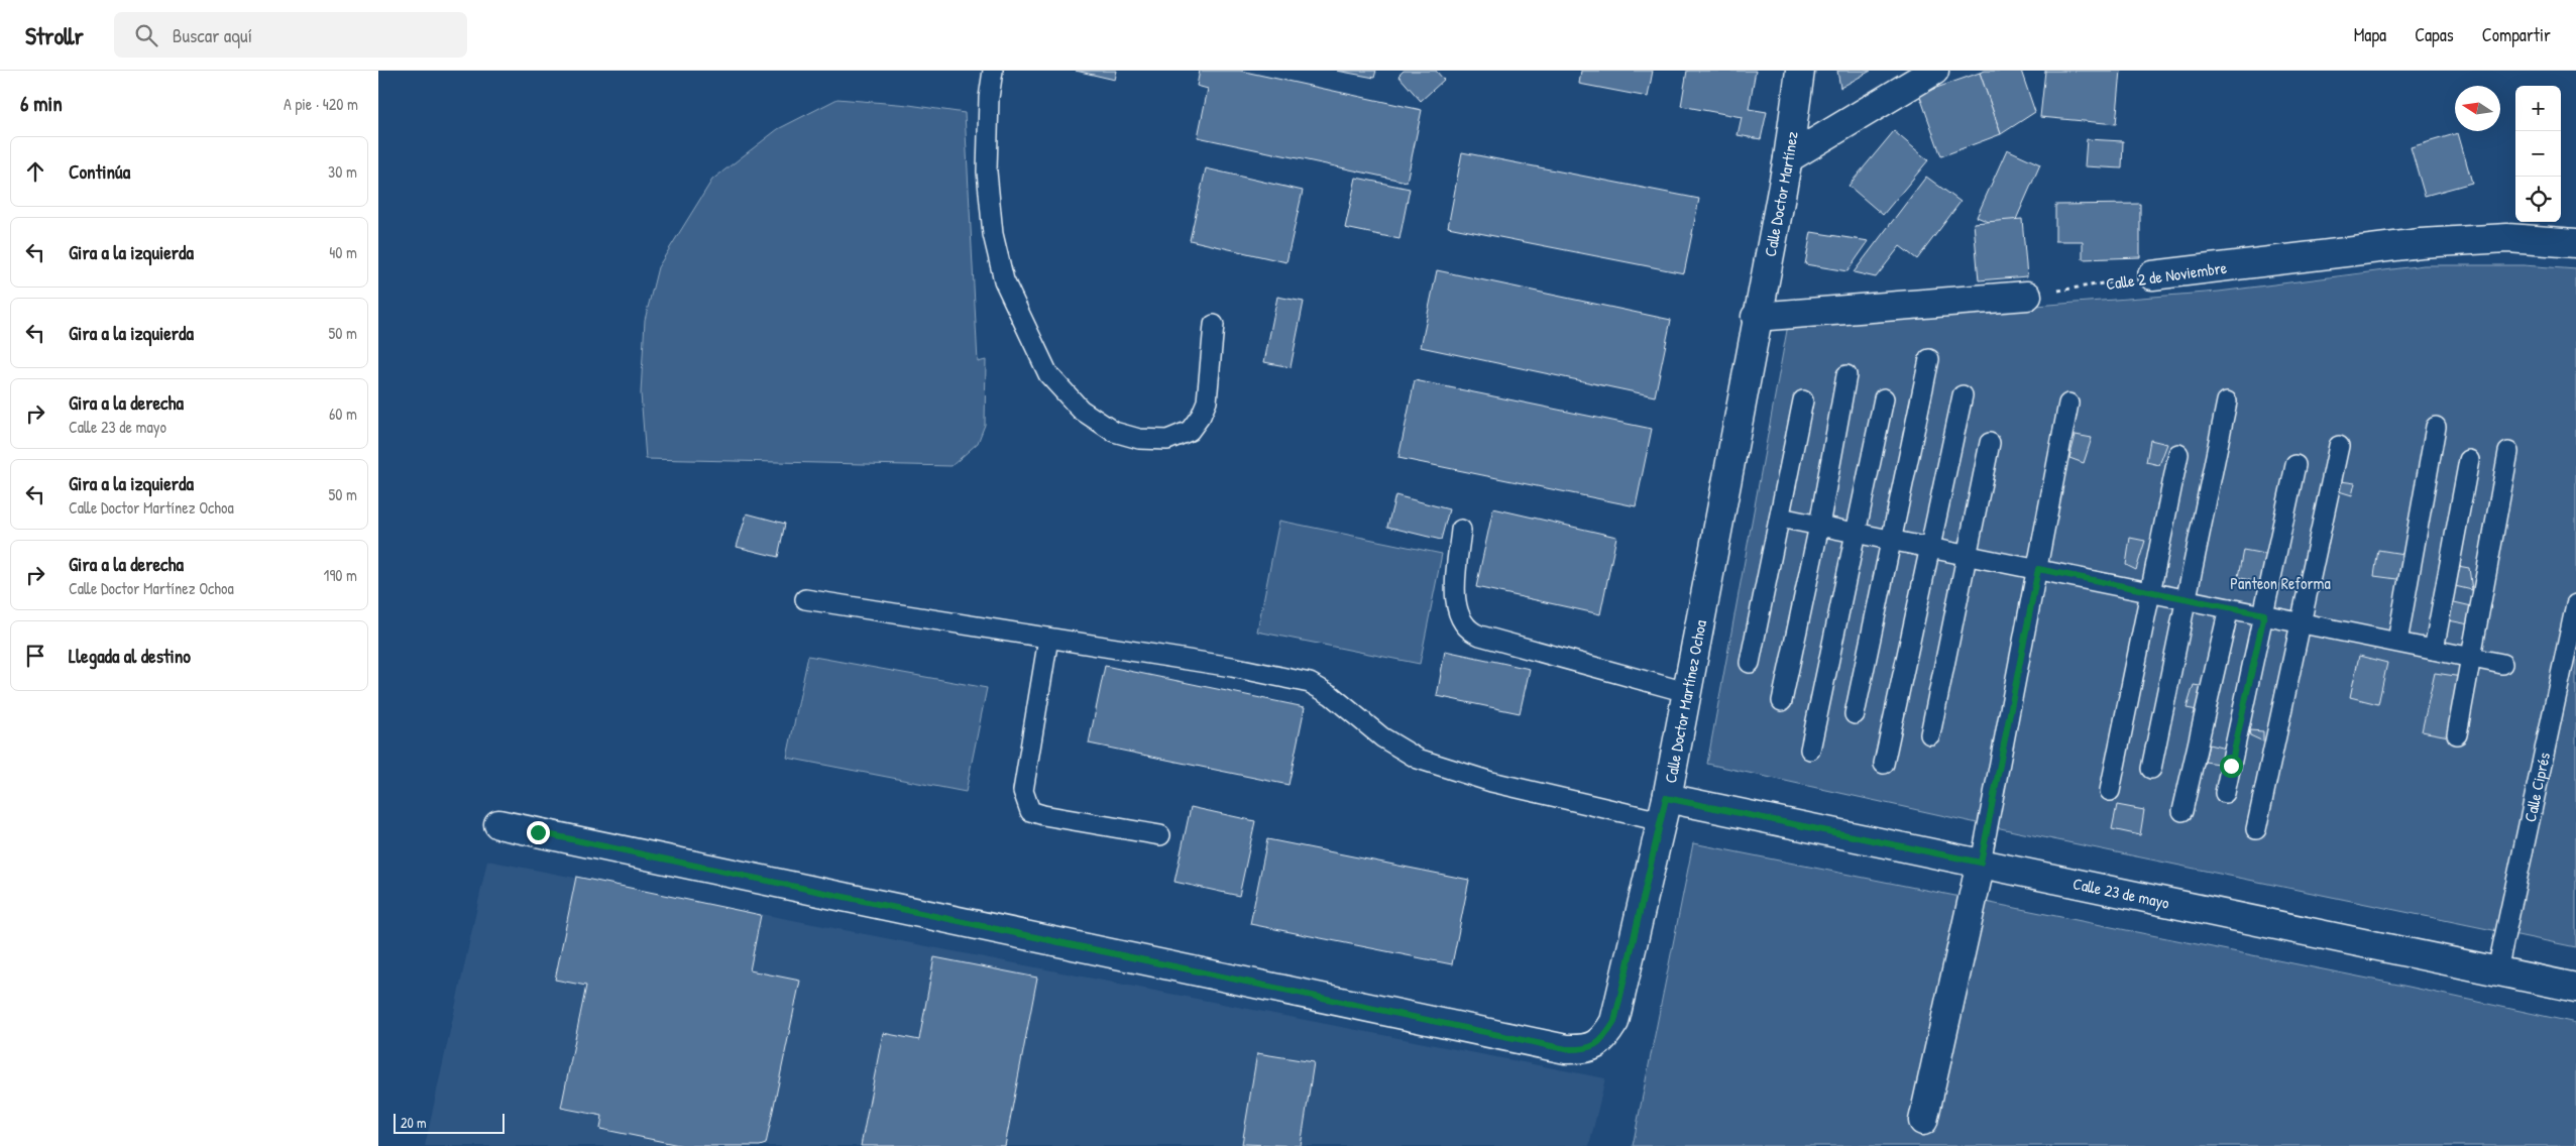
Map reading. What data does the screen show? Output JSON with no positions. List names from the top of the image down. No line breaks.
{"streets":{"street":["Calle Doctor Martínez","Calle 2 de Noviembre","Calle Doctor Martínez Ochoa","Calle 23 de mayo"],"lane":["Calle Ciprés"]},"crossings":[["Calle Doctor Martínez","Calle Doctor Martínez Ochoa"],["Calle Doctor Martínez Ochoa","Calle 23 de mayo"],["Calle Ciprés","Calle 23 de mayo"]],"parks":["Panteon Reforma"],"scale_bar":"20 m","north":"left","page":{"header":"Strollr","search":"Buscar aquí","nav":["Mapa","Capas","Compartir"],"heading":["6 min","A pie · 420 m"],"map_buttons":["+","−"],"list":[["Continúa","30 m"],["Gira a la izquierda","40 m"],["Gira a la izquierda","50 m"],["Gira a la derecha","Calle 23 de mayo","60 m"],["Gira a la izquierda","Calle Doctor Martínez Ochoa","50 m"],["Gira a la derecha","Calle Doctor Martínez Ochoa","190 m"],"Llegada al destino"],"scale":"20 m"}}
